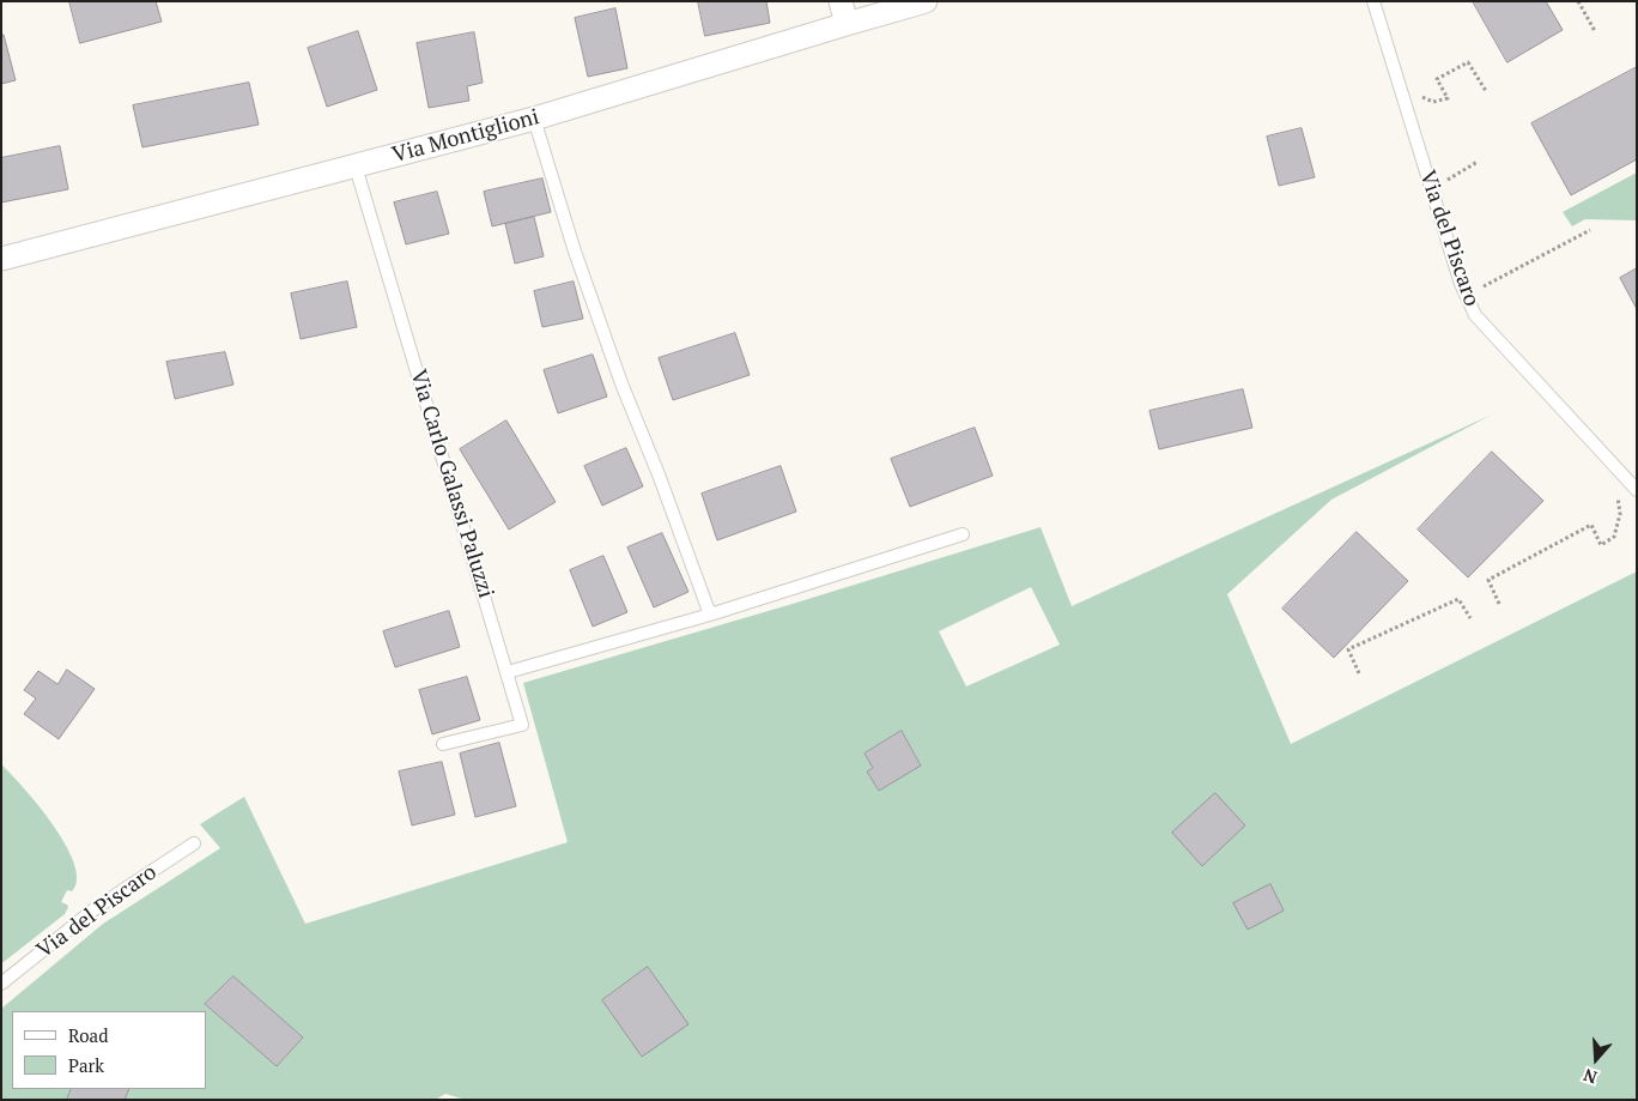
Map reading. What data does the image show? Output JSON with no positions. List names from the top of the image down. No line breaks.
{"streets":{"street":["Via Montiglioni"],"lane":["Via del Piscaro","Via Carlo Galassi Paluzzi"]},"crossings":[["Via Montiglioni","Via Carlo Galassi Paluzzi"]],"legend":["Road","Park"],"north":"bottom"}
